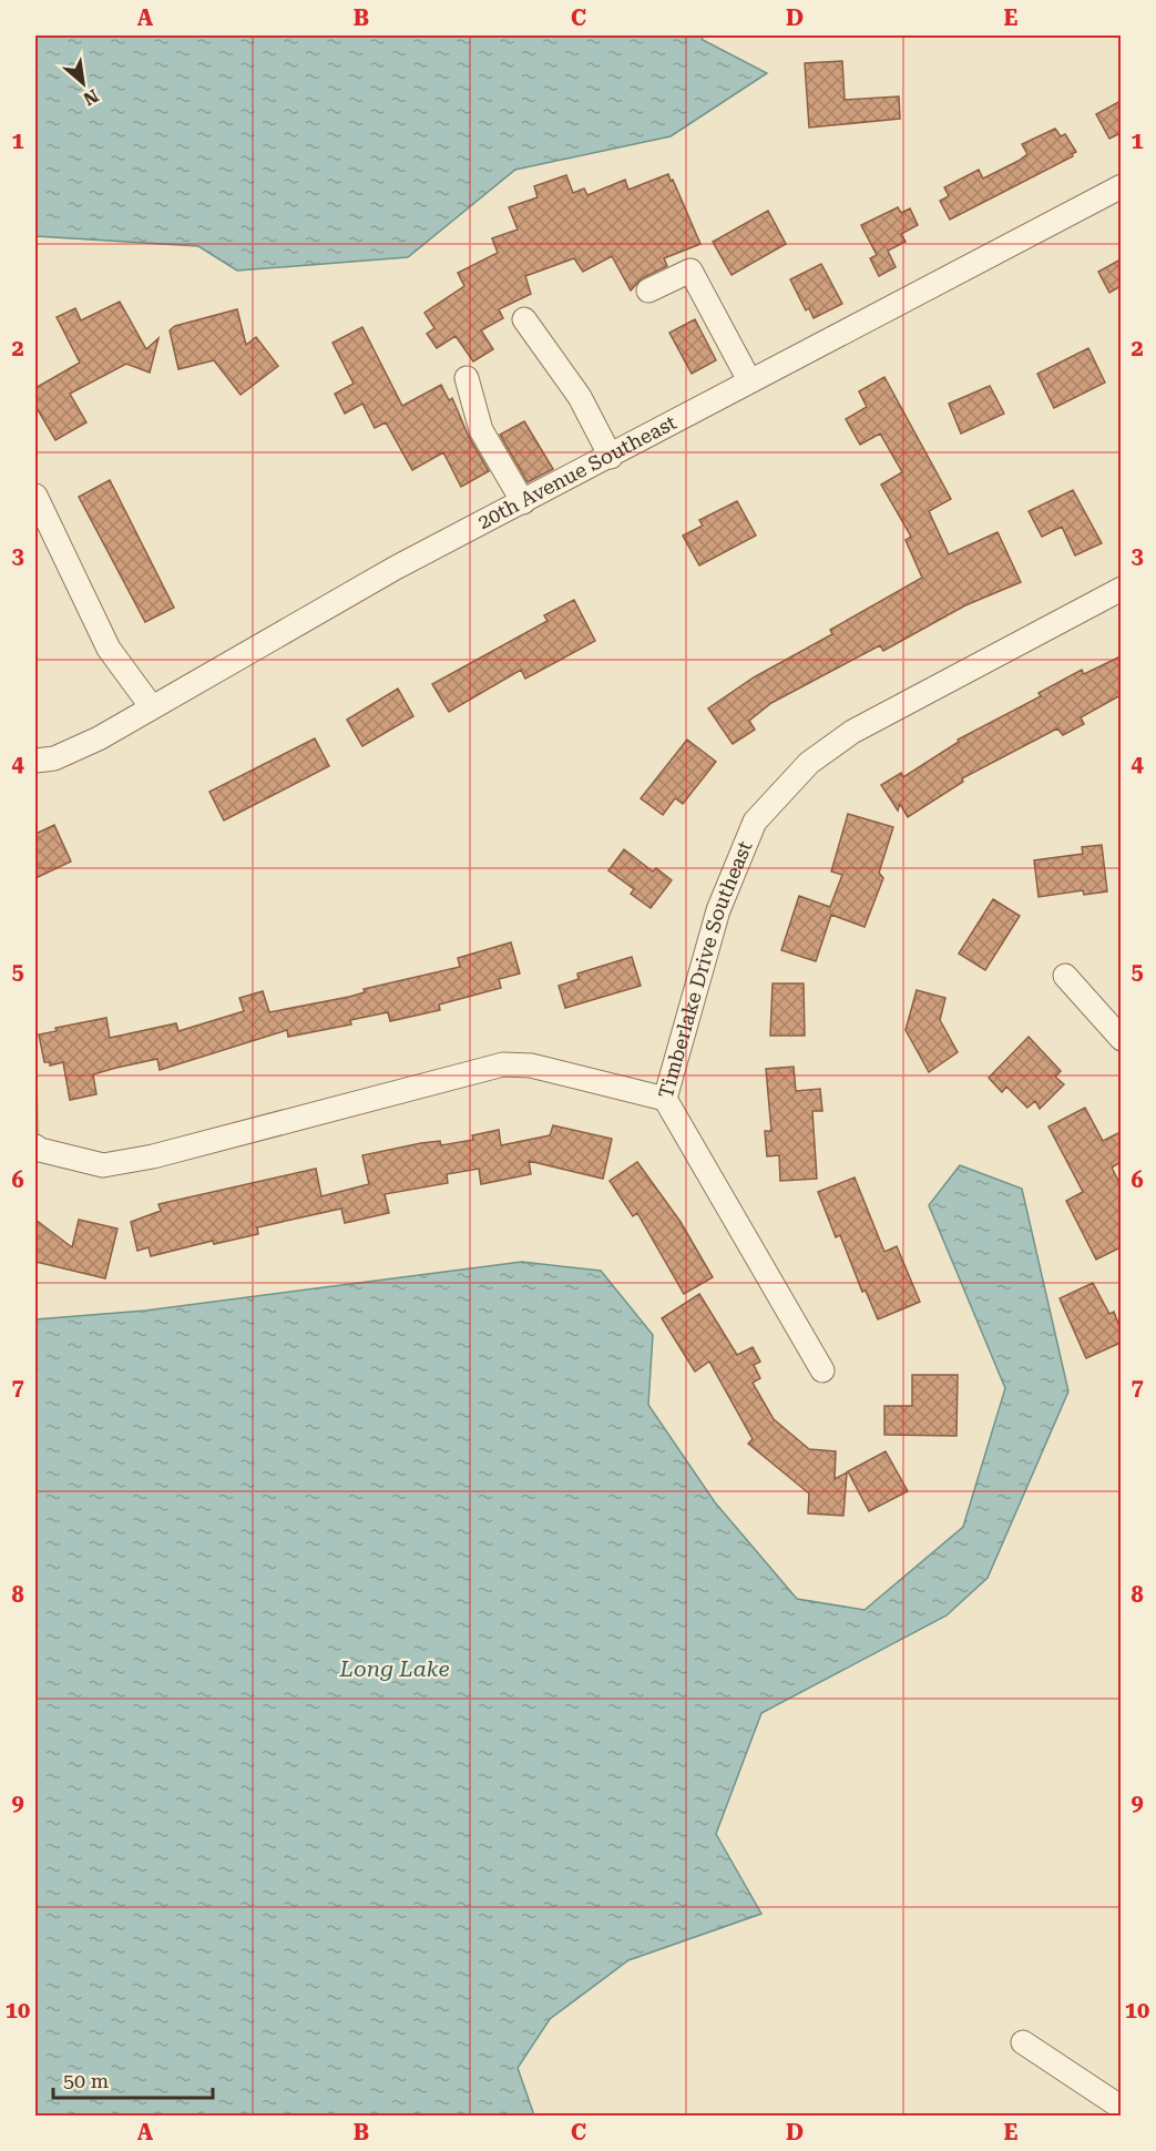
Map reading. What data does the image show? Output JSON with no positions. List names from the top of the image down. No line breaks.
{"streets":{"street":["20th Avenue Southeast","Timberlake Drive Southeast"]},"water":["Long Lake"],"scale_bar":"50 m","north":"bottom right","grid":{"columns":["A","B","C","D","E"],"rows":["1","2","3","4","5","6","7","8","9","10"]}}
